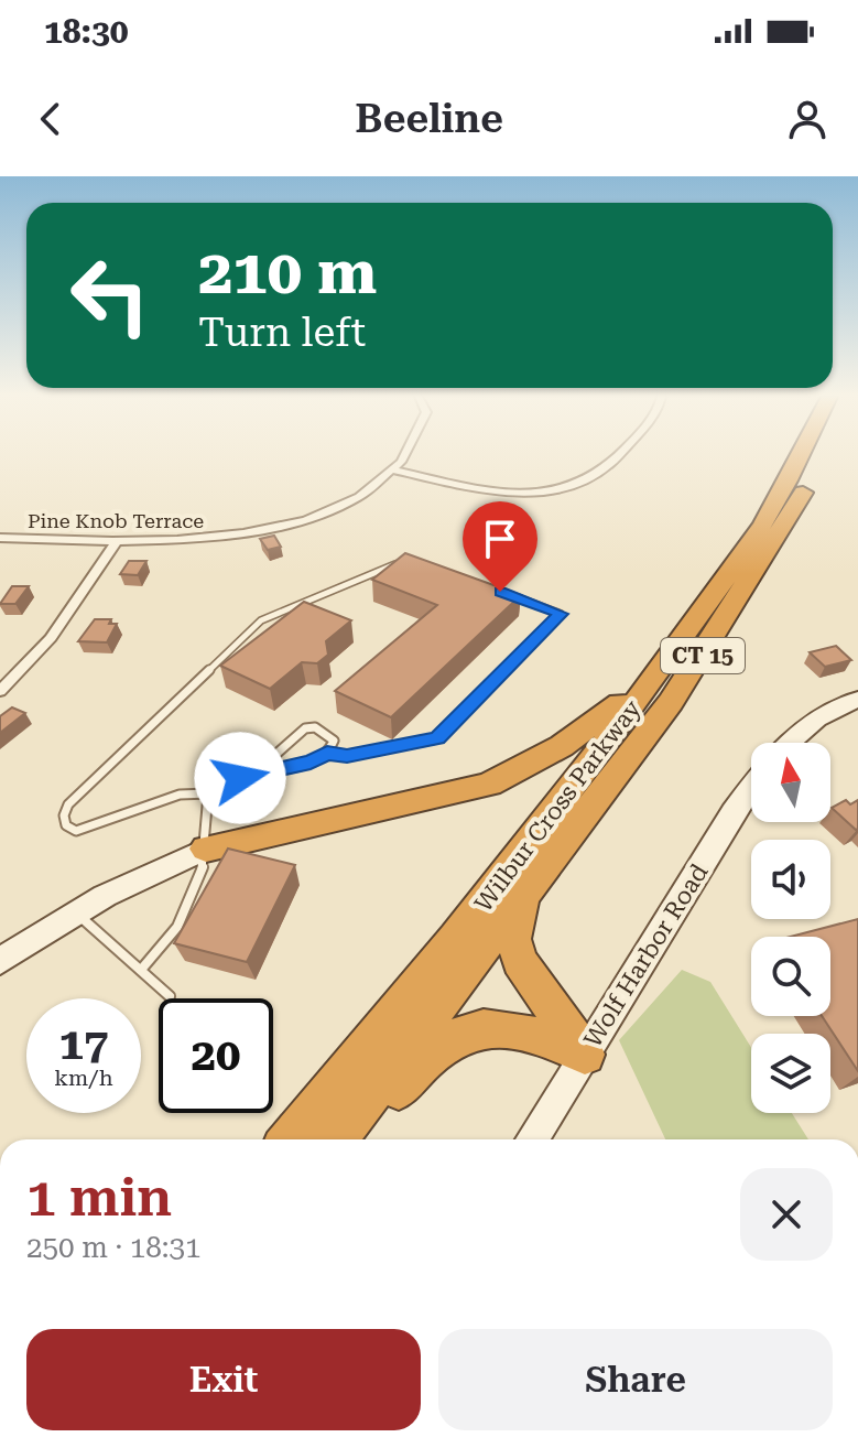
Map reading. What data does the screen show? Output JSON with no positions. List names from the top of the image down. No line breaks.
{"streets":{"highway":["CT 15","Wilbur Cross Parkway"],"street":["Pine Knob Terrace","Wolf Harbor Road"]},"north":"top","page":{"status":"18:30","header":"Beeline","turn":["210 m","Turn left"],"speed":"17 km/h","limit":"20","heading":["1 min","250 m · 18:31"],"buttons":["Exit","Share"]}}
